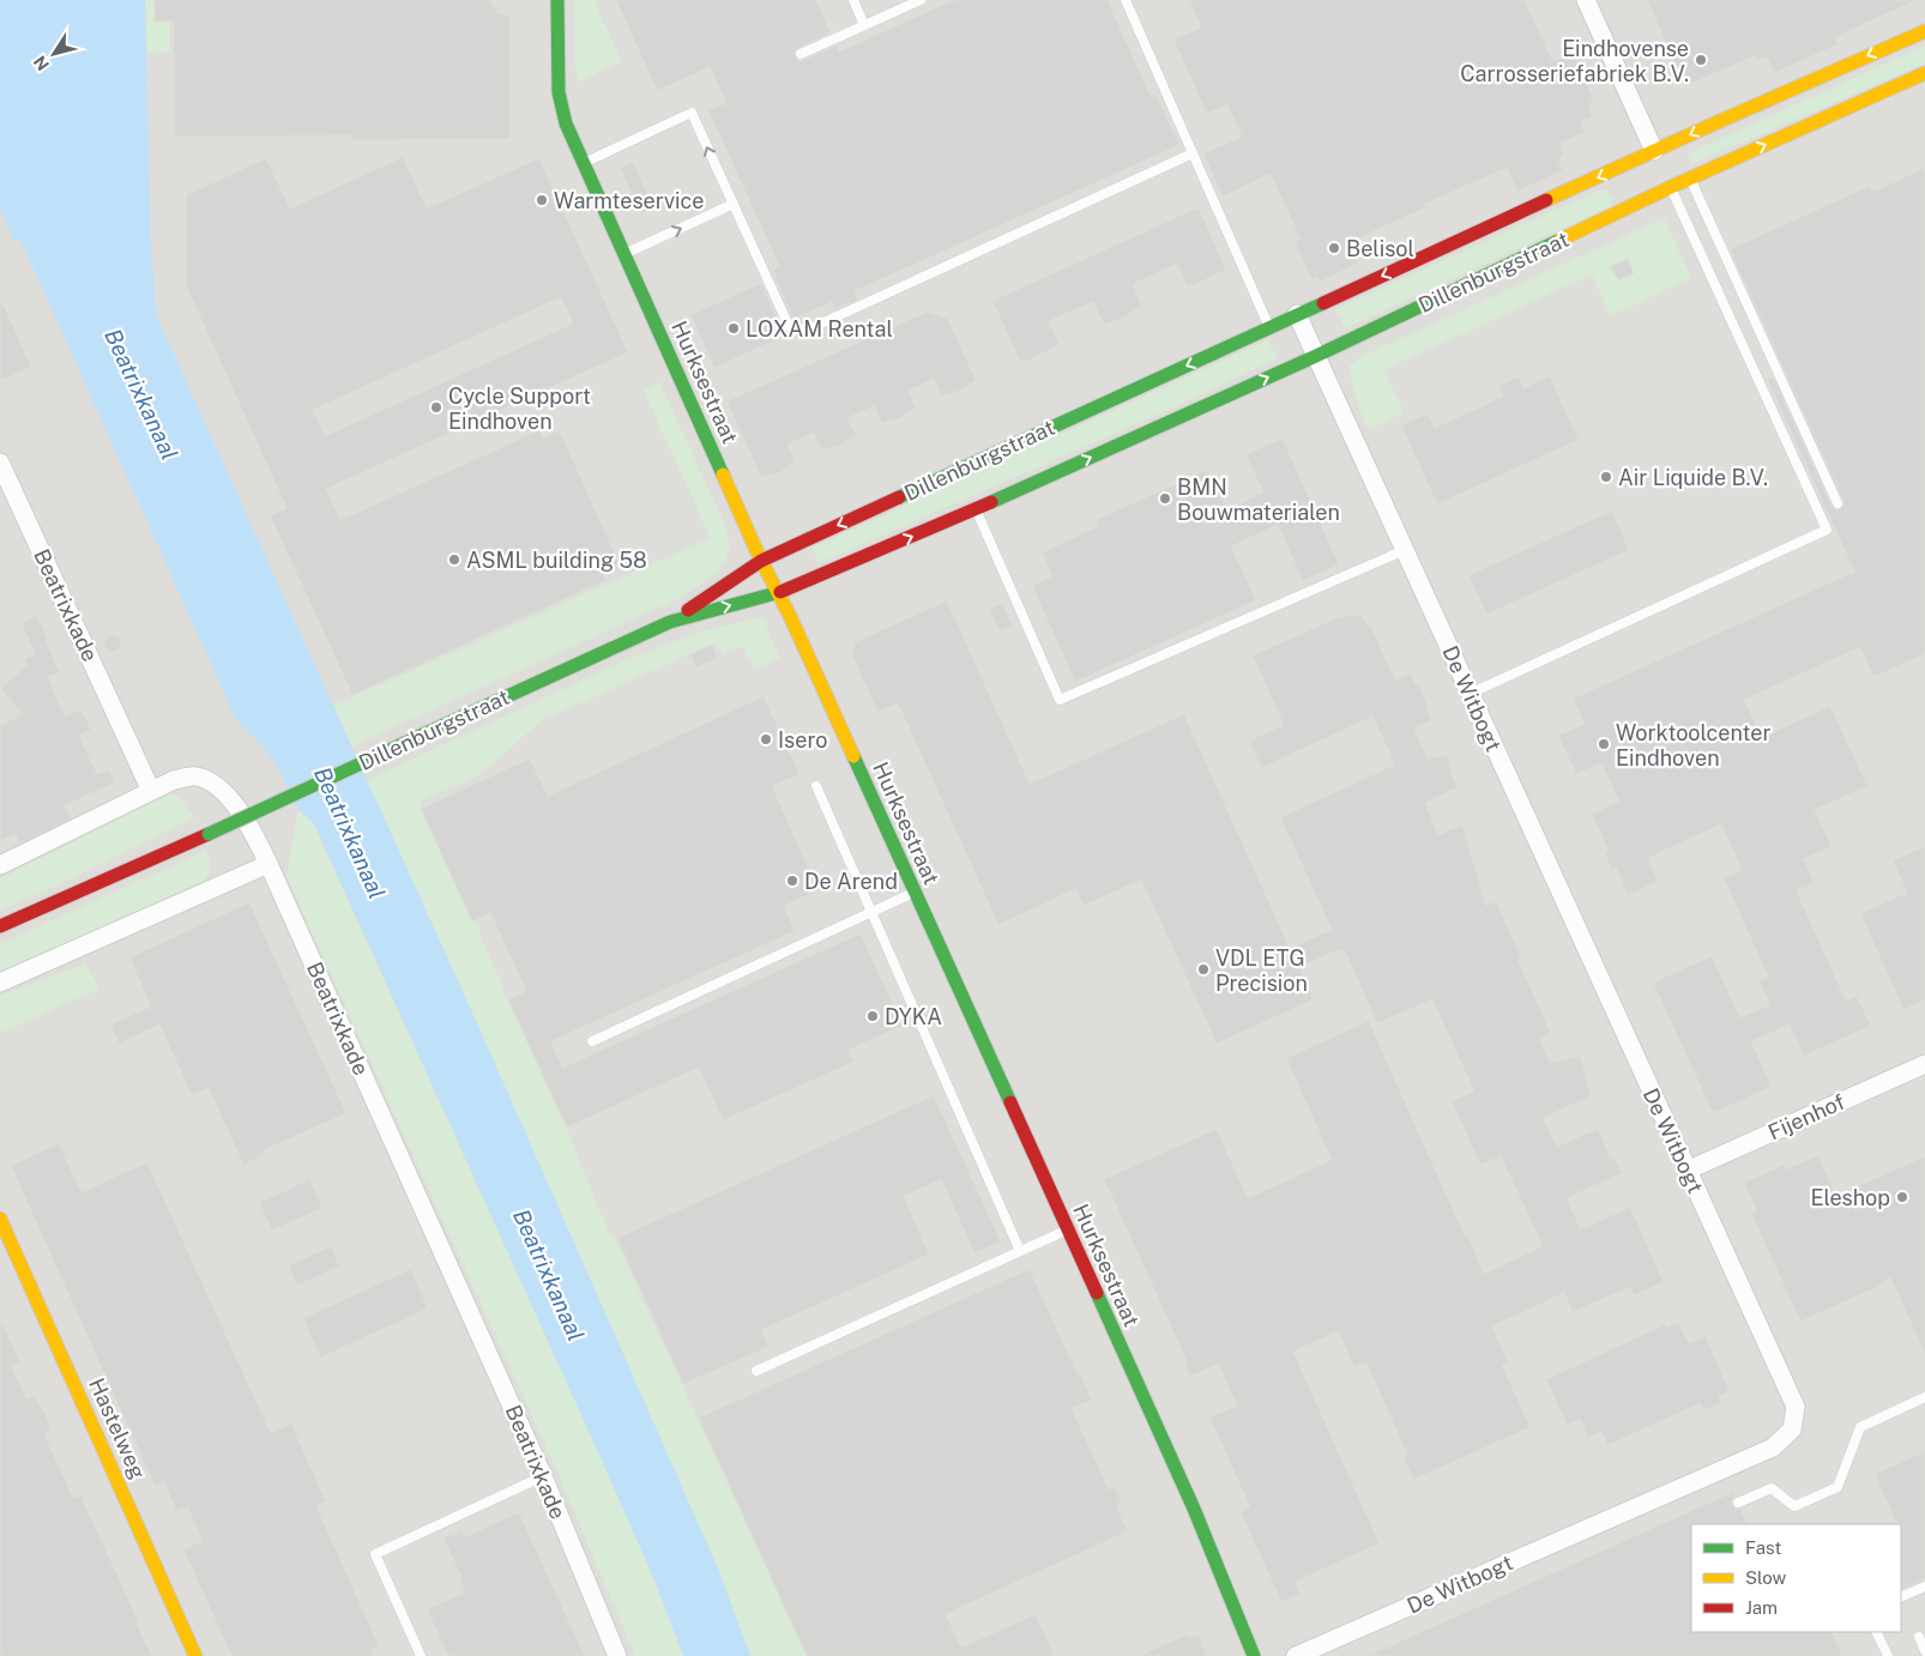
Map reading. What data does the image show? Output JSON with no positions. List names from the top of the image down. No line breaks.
{"streets":{"street":["Dillenburgstraat","Hurksestraat","Beatrixkade","De Witbogt","Fijenhof","Hastelweg"]},"crossings":[["Dillenburgstraat","Hurksestraat"],["Dillenburgstraat","De Witbogt"],["De Witbogt","Fijenhof"]],"water":["Beatrixkanaal"],"places":["Eindhovense Carrosseriefabriek B.V.","Warmteservice","Belisol","LOXAM Rental","Cycle Support Eindhoven","Air Liquide B.V.","BMN Bouwmaterialen","ASML building 58","Isero","Worktoolcenter Eindhoven","De Arend","VDL ETG Precision","DYKA","Eleshop"],"legend":["Fast","Slow","Jam"],"north":"bottom left"}
